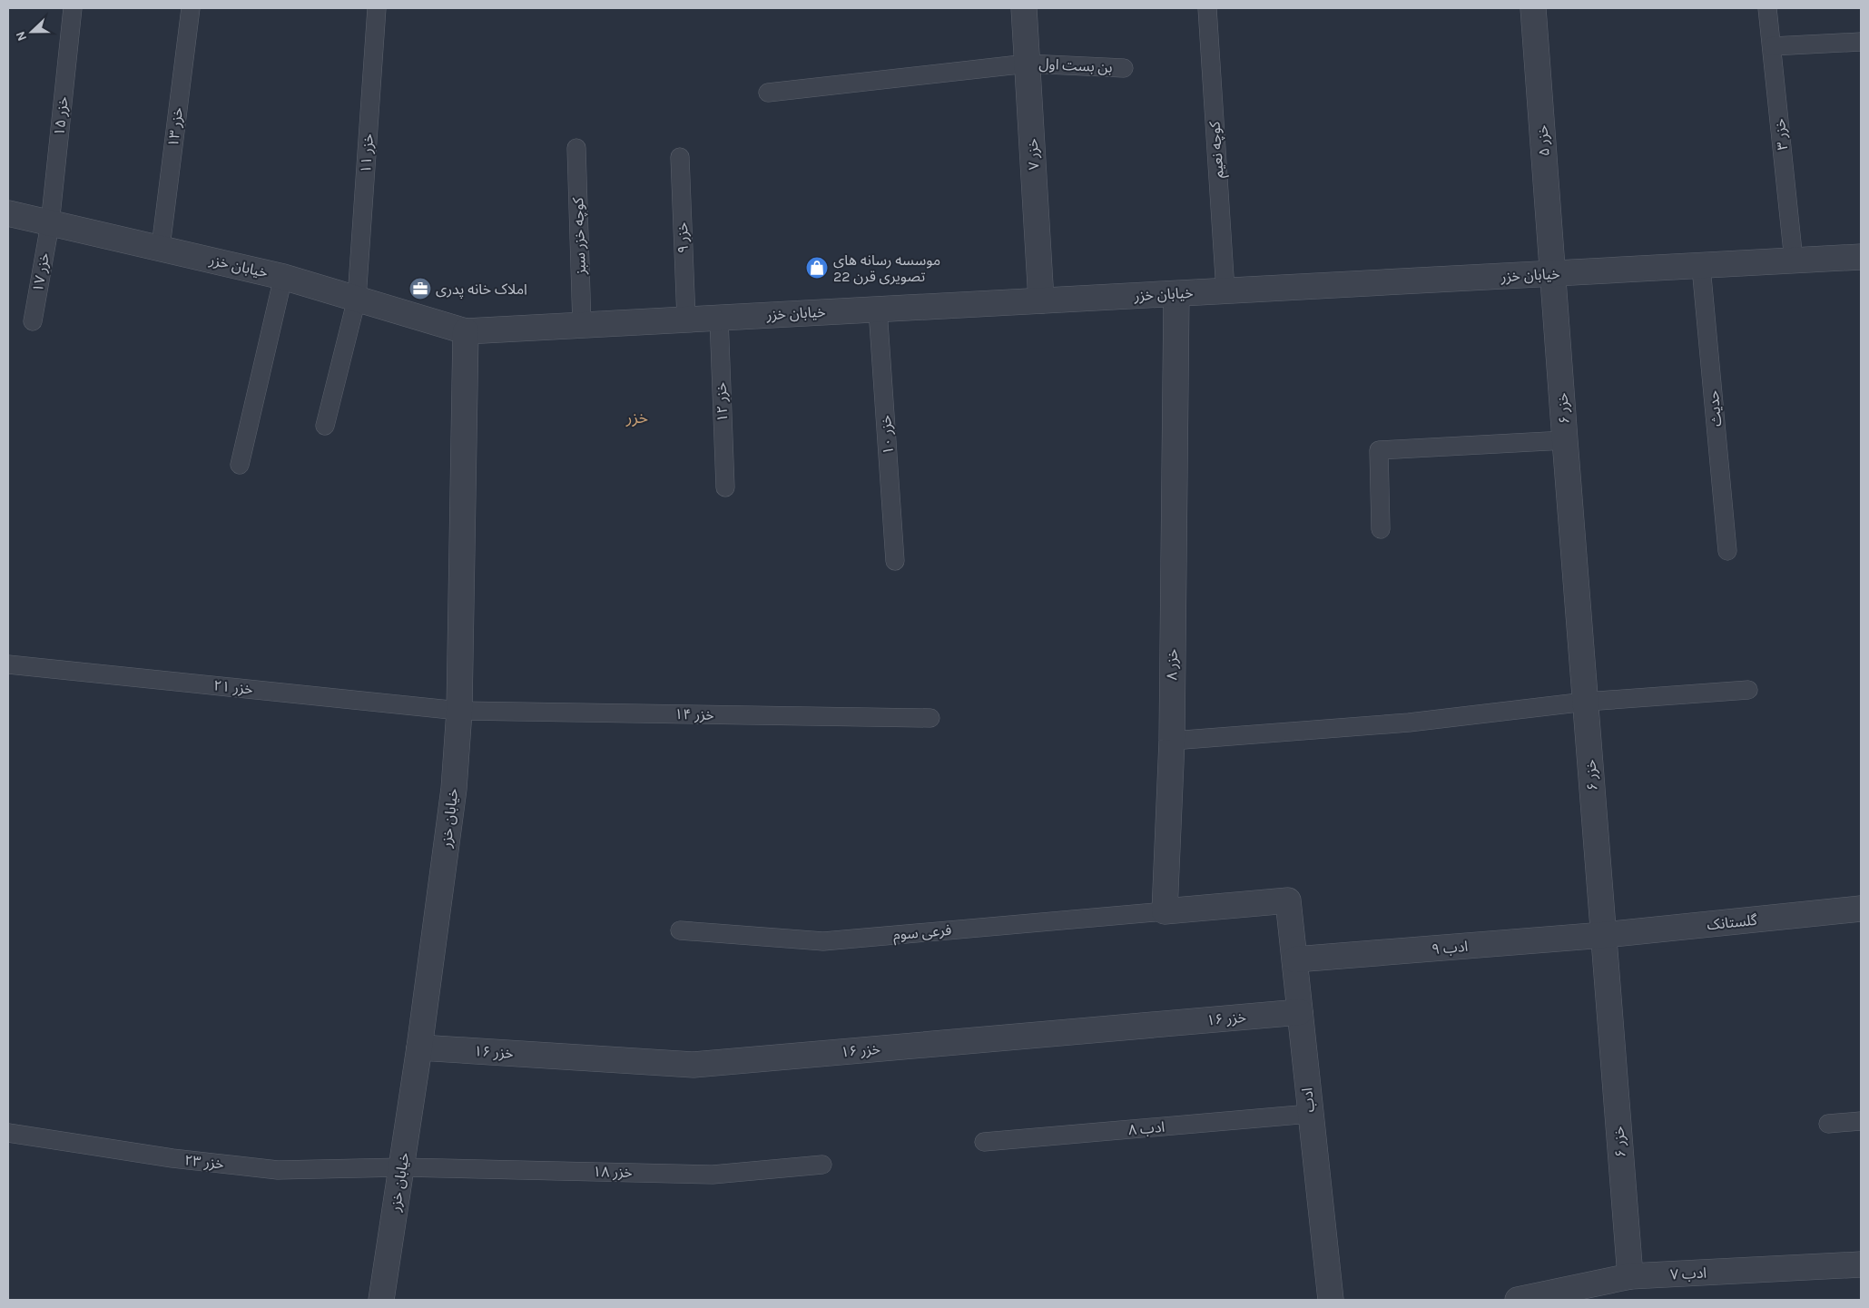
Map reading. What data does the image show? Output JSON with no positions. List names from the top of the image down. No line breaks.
{"streets":{"street":["خزر ۵","خزر ۷","خیابان خزر","خزر ۶","خزر ۸","گلستانک","ادب ۹","خزر ۱۶","ادب","ادب ۷"],"lane":["بن بست اول","خزر ۱۵","خزر ۱۳","خزر ۳","کوچه نعیم","خزر ۱۱","کوچه خزر سبز","خزر ۹","خزر ۱۷","خزر ۱۲","حدیث","خزر ۱۰","خزر ۲۱","خزر ۱۴","فرعی سوم","ادب ۸","خزر ۲۳","خزر ۱۸"]},"crossings":[["بن بست اول","خزر ۷"],["خزر ۱۵","خیابان خزر"],["خزر ۱۵","خزر ۱۷"],["خزر ۱۳","خیابان خزر"],["خزر ۳","خیابان خزر"],["خزر ۵","خیابان خزر"],["خزر ۵","خزر ۶"],["کوچه نعیم","خیابان خزر"],["خزر ۱۱","خیابان خزر"],["خزر ۷","خیابان خزر"],["کوچه خزر سبز","خیابان خزر"],["خزر ۹","خیابان خزر"],["خیابان خزر","خزر ۱۷"],["خیابان خزر","خزر ۱۲"],["خیابان خزر","خزر ۶"],["خیابان خزر","حدیث"],["خیابان خزر","خزر ۱۰"],["خیابان خزر","خزر ۸"],["خیابان خزر","خزر ۲۱"],["خیابان خزر","خزر ۱۴"],["خیابان خزر","خزر ۱۶"],["خیابان خزر","خزر ۲۳"],["خیابان خزر","خزر ۱۸"],["خزر ۶","گلستانک"],["خزر ۶","ادب ۹"],["خزر ۶","ادب ۷"],["خزر ۸","فرعی سوم"],["خزر ۸","ادب"],["خزر ۲۱","خزر ۱۴"],["گلستانک","ادب ۹"],["فرعی سوم","ادب"],["ادب ۹","ادب"],["خزر ۱۶","ادب"],["ادب","ادب ۸"],["خزر ۲۳","خزر ۱۸"]],"districts":["خزر"],"places":{"shop":["موسسه رسانه های تصویری قرن 22"],"office":["املاک خانه پدری"]},"north":"left"}
